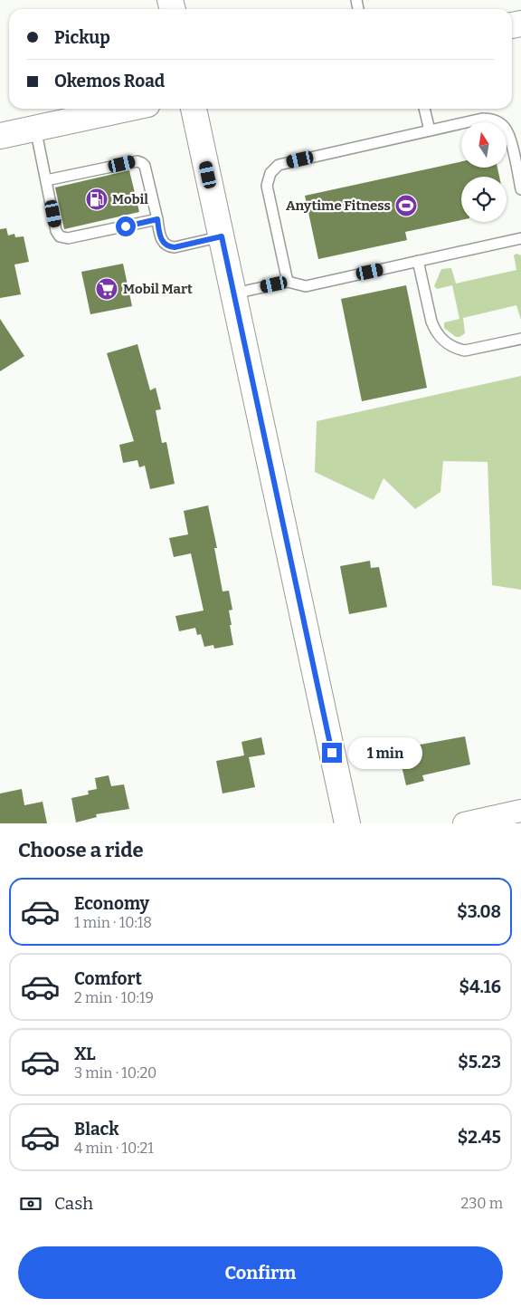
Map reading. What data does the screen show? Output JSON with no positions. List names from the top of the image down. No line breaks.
{"places":{"fuel station":["Mobil"],"sports":["Anytime Fitness"],"supermarket":["Mobil Mart"]},"north":"top","page":{"banner":["Pickup","Okemos Road"],"bubble":"1 min","heading":"Choose a ride","list":[{"name":"Economy","note":"1 min · 10:18","value":"$3.08"},{"name":"Comfort","note":"2 min · 10:19","value":"$4.16"},{"name":"XL","note":"3 min · 10:20","value":"$5.23"},{"name":"Black","note":"4 min · 10:21","value":"$2.45"}],"pay":["Cash","230 m"],"buttons":"Confirm"}}
